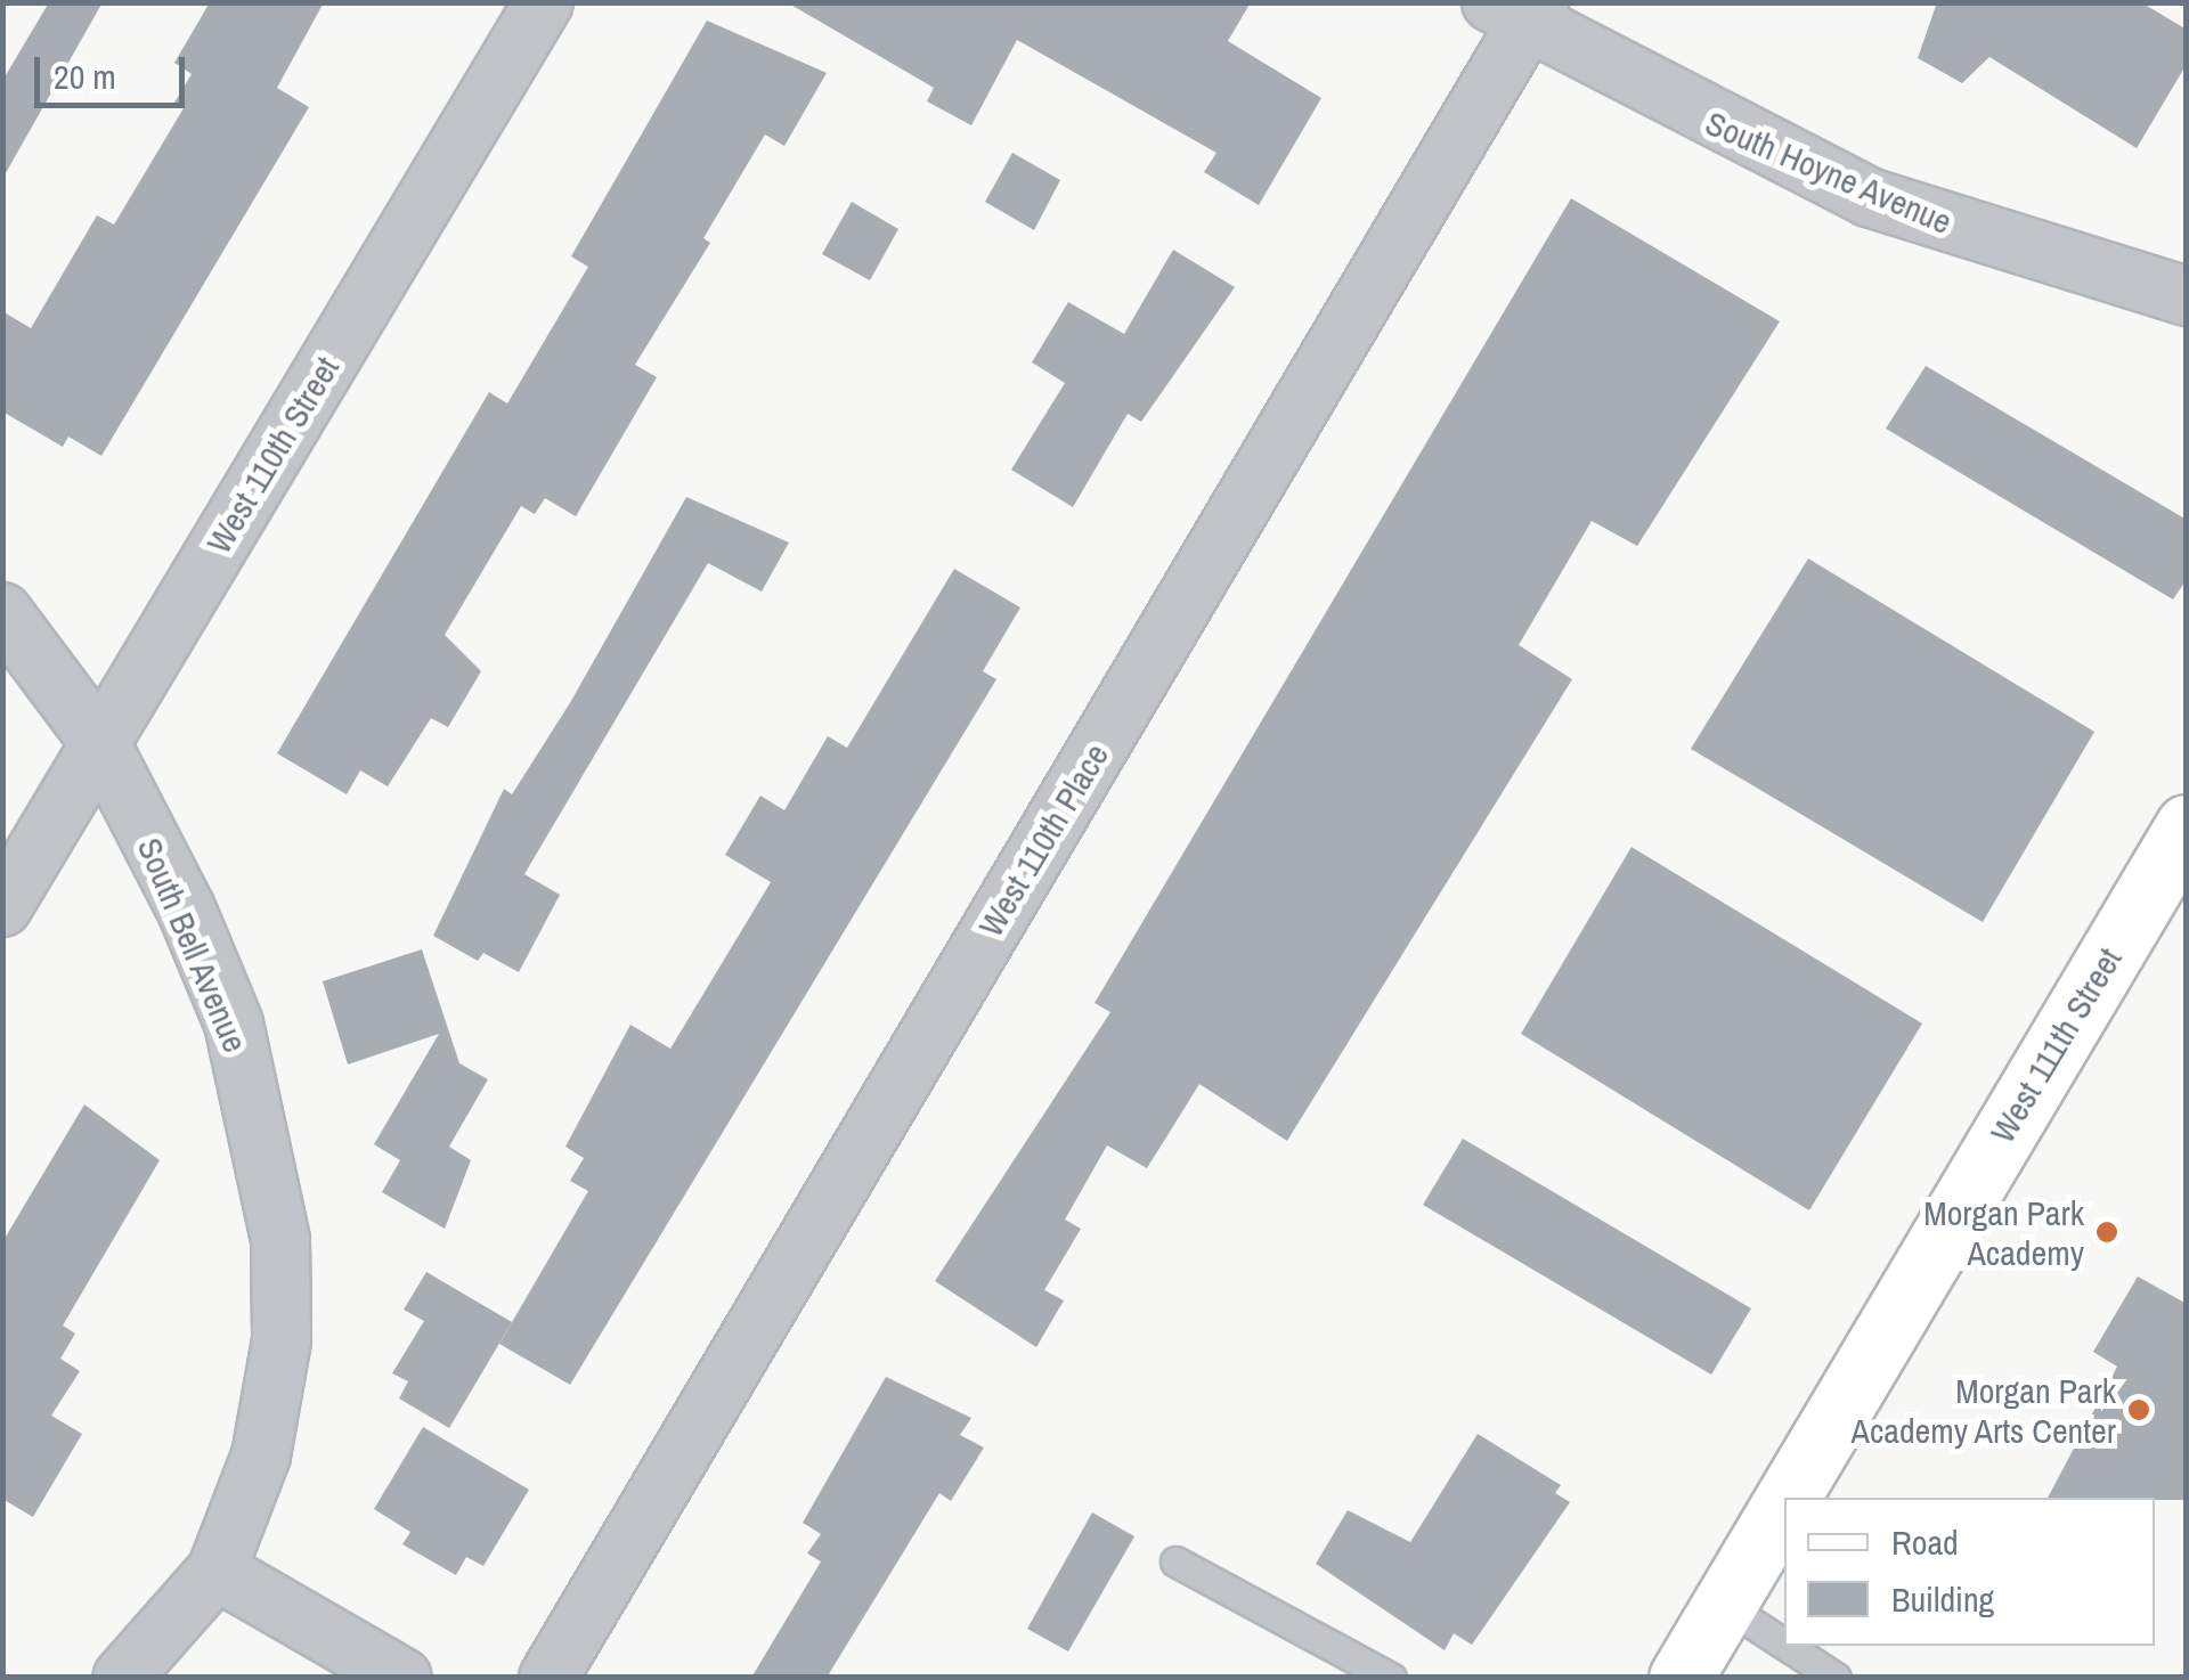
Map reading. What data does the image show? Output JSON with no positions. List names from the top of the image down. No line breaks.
{"streets":{"main road":["West 111th Street"],"street":["South Hoyne Avenue","West 110th Street","West 110th Place","South Bell Avenue"]},"crossings":[["South Hoyne Avenue","West 110th Place"],["West 110th Street","South Bell Avenue"]],"places":["Morgan Park Academy","Morgan Park Academy Arts Center"],"legend":["Road","Building"],"scale_bar":"20 m"}
